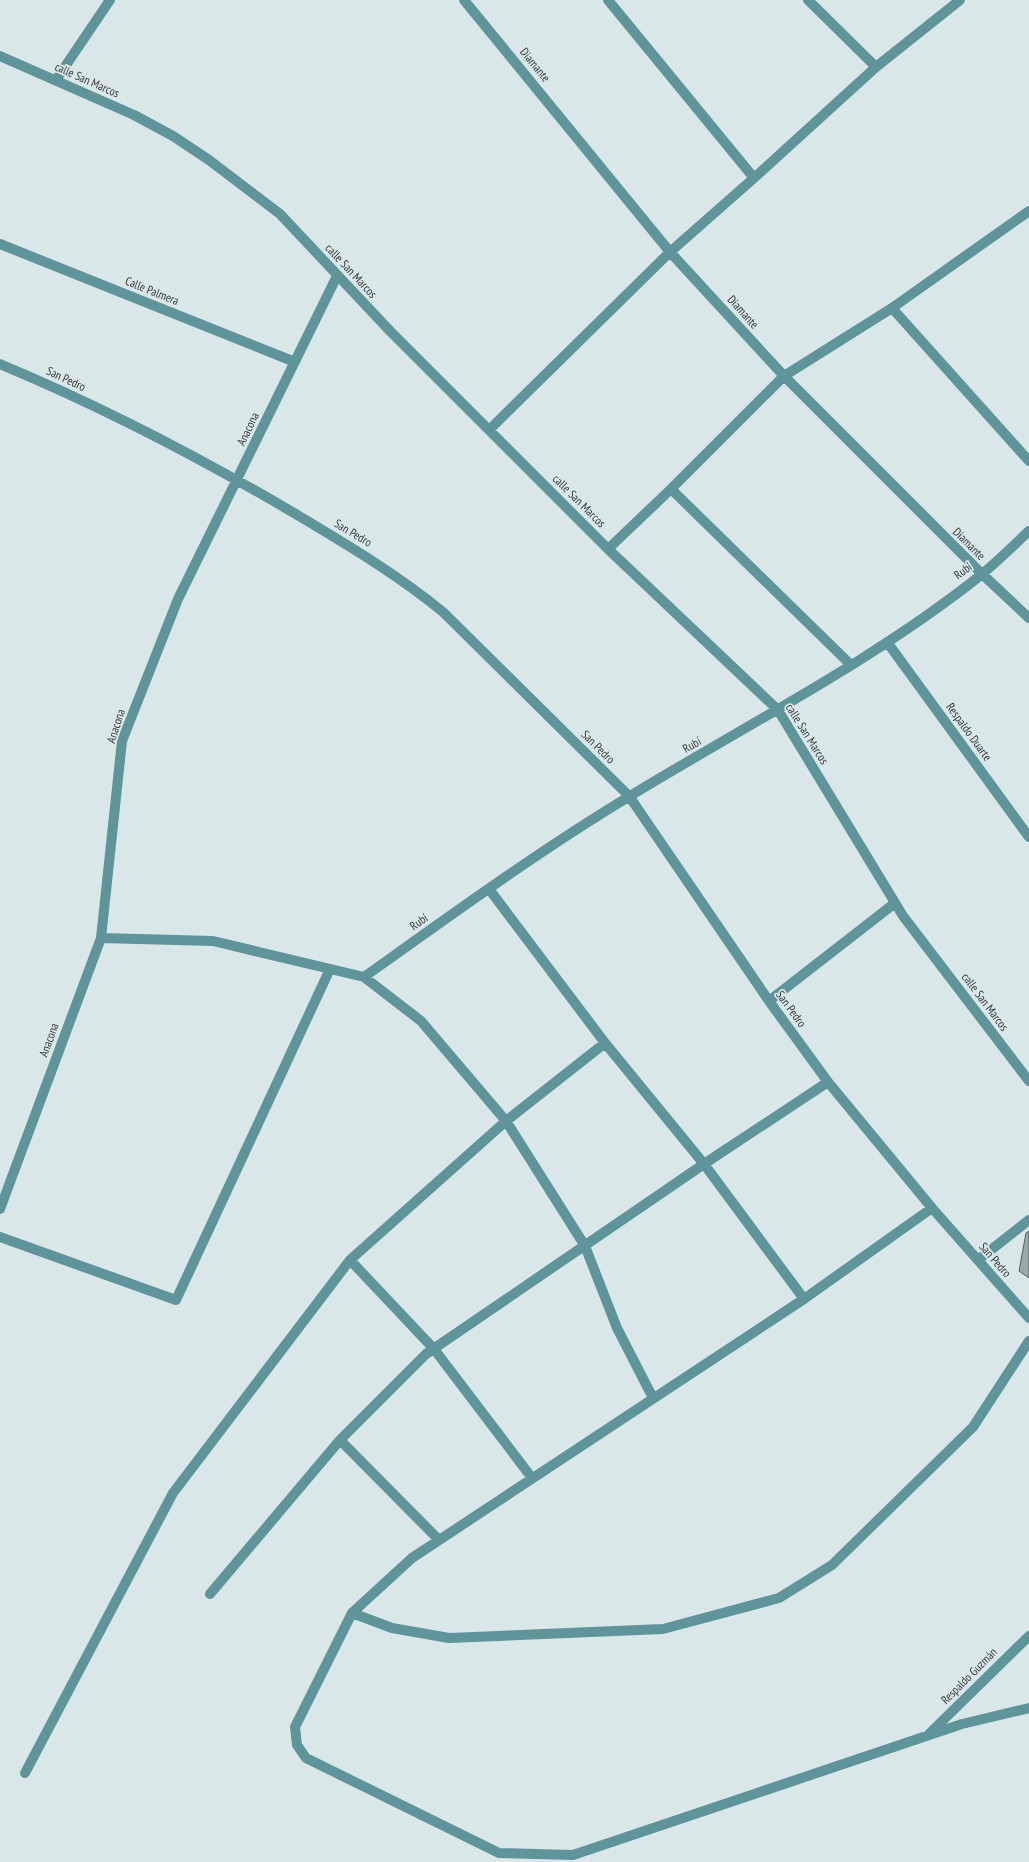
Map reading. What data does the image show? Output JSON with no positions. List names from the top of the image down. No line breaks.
{"streets":{"street":["Diamante","calle San Marcos","Calle Palmera","San Pedro","Anacona","Rubí","Respaldo Duarte","Respaldo Guzmán"]},"crossings":[["Diamante","Rubí"],["calle San Marcos","Anacona"],["calle San Marcos","Rubí"],["Calle Palmera","Anacona"],["San Pedro","Anacona"],["San Pedro","Rubí"],["Rubí","Respaldo Duarte"]]}
